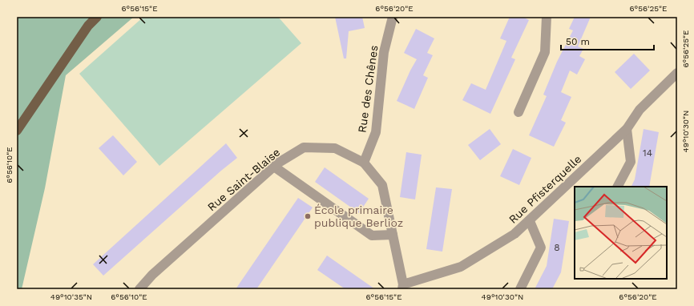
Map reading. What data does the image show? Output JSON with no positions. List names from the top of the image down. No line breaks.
{"streets":{"street":["Rue des Chênes","Rue Saint-Blaise","Rue Pfisterquelle"]},"crossings":[["Rue des Chênes","Rue Saint-Blaise"],["Rue Saint-Blaise","Rue Pfisterquelle"]],"places":["École primaire publique Berlioz"],"house_numbers":["14","8"],"scale_bar":"50 m","coordinates":["6°56'15\"E","6°56'20\"E","6°56'25\"E","49°10'30\"N","6°56'10\"E","49°10'35\"N"]}
